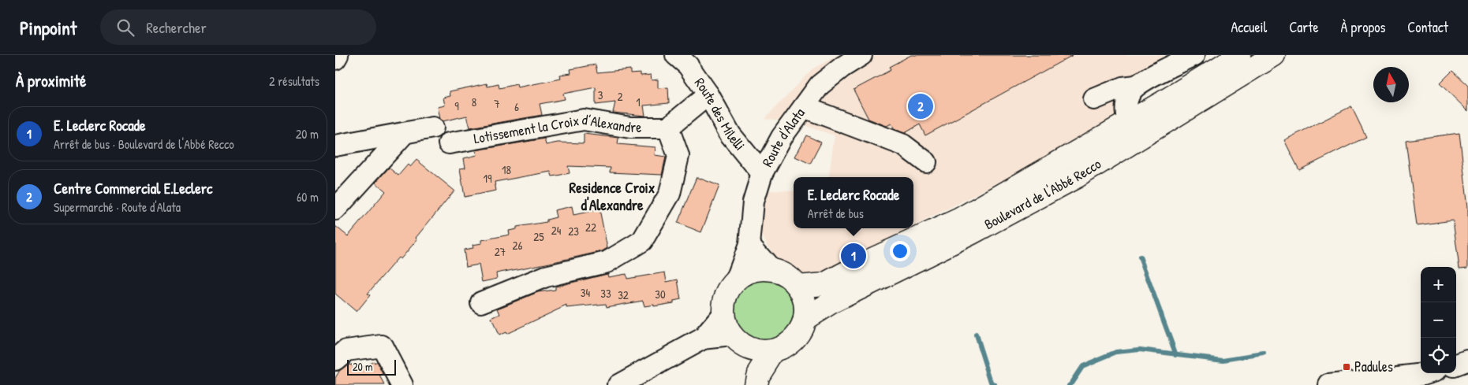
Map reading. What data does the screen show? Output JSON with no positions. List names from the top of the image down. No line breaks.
{"streets":{"main road":["Boulevard de l'Abbé Recco"],"street":["Route des Milelli","Lotissement la Croix d’Alexandre","Route d'Alata"]},"crossings":[["Route des Milelli","Route d'Alata"],["Route d'Alata","Boulevard de l'Abbé Recco"]],"districts":["Residence Croix d'Alexandre"],"places":{"transit":["Padules"]},"house_numbers":["3","2","8","1","7","9","6","18","19","22","24","23","25","26","27","34","33","30","32"],"scale_bar":"20 m","north":"top","page":{"header":"Pinpoint","search":"Rechercher","nav":["Accueil","Carte","À propos","Contact"],"heading":["À proximité","2 résultats"],"pins":["2","1"],"list":[{"mark":"1","name":"E. Leclerc Rocade","note":"Arrêt de bus · Boulevard de l'Abbé Recco","value":"20 m"},{"mark":"2","name":"Centre Commercial E.Leclerc","note":"Supermarché · Route d'Alata","value":"60 m"}],"popup":["E. Leclerc Rocade","Arrêt de bus"],"map_buttons":["+","−"],"scale":"20 m"}}
